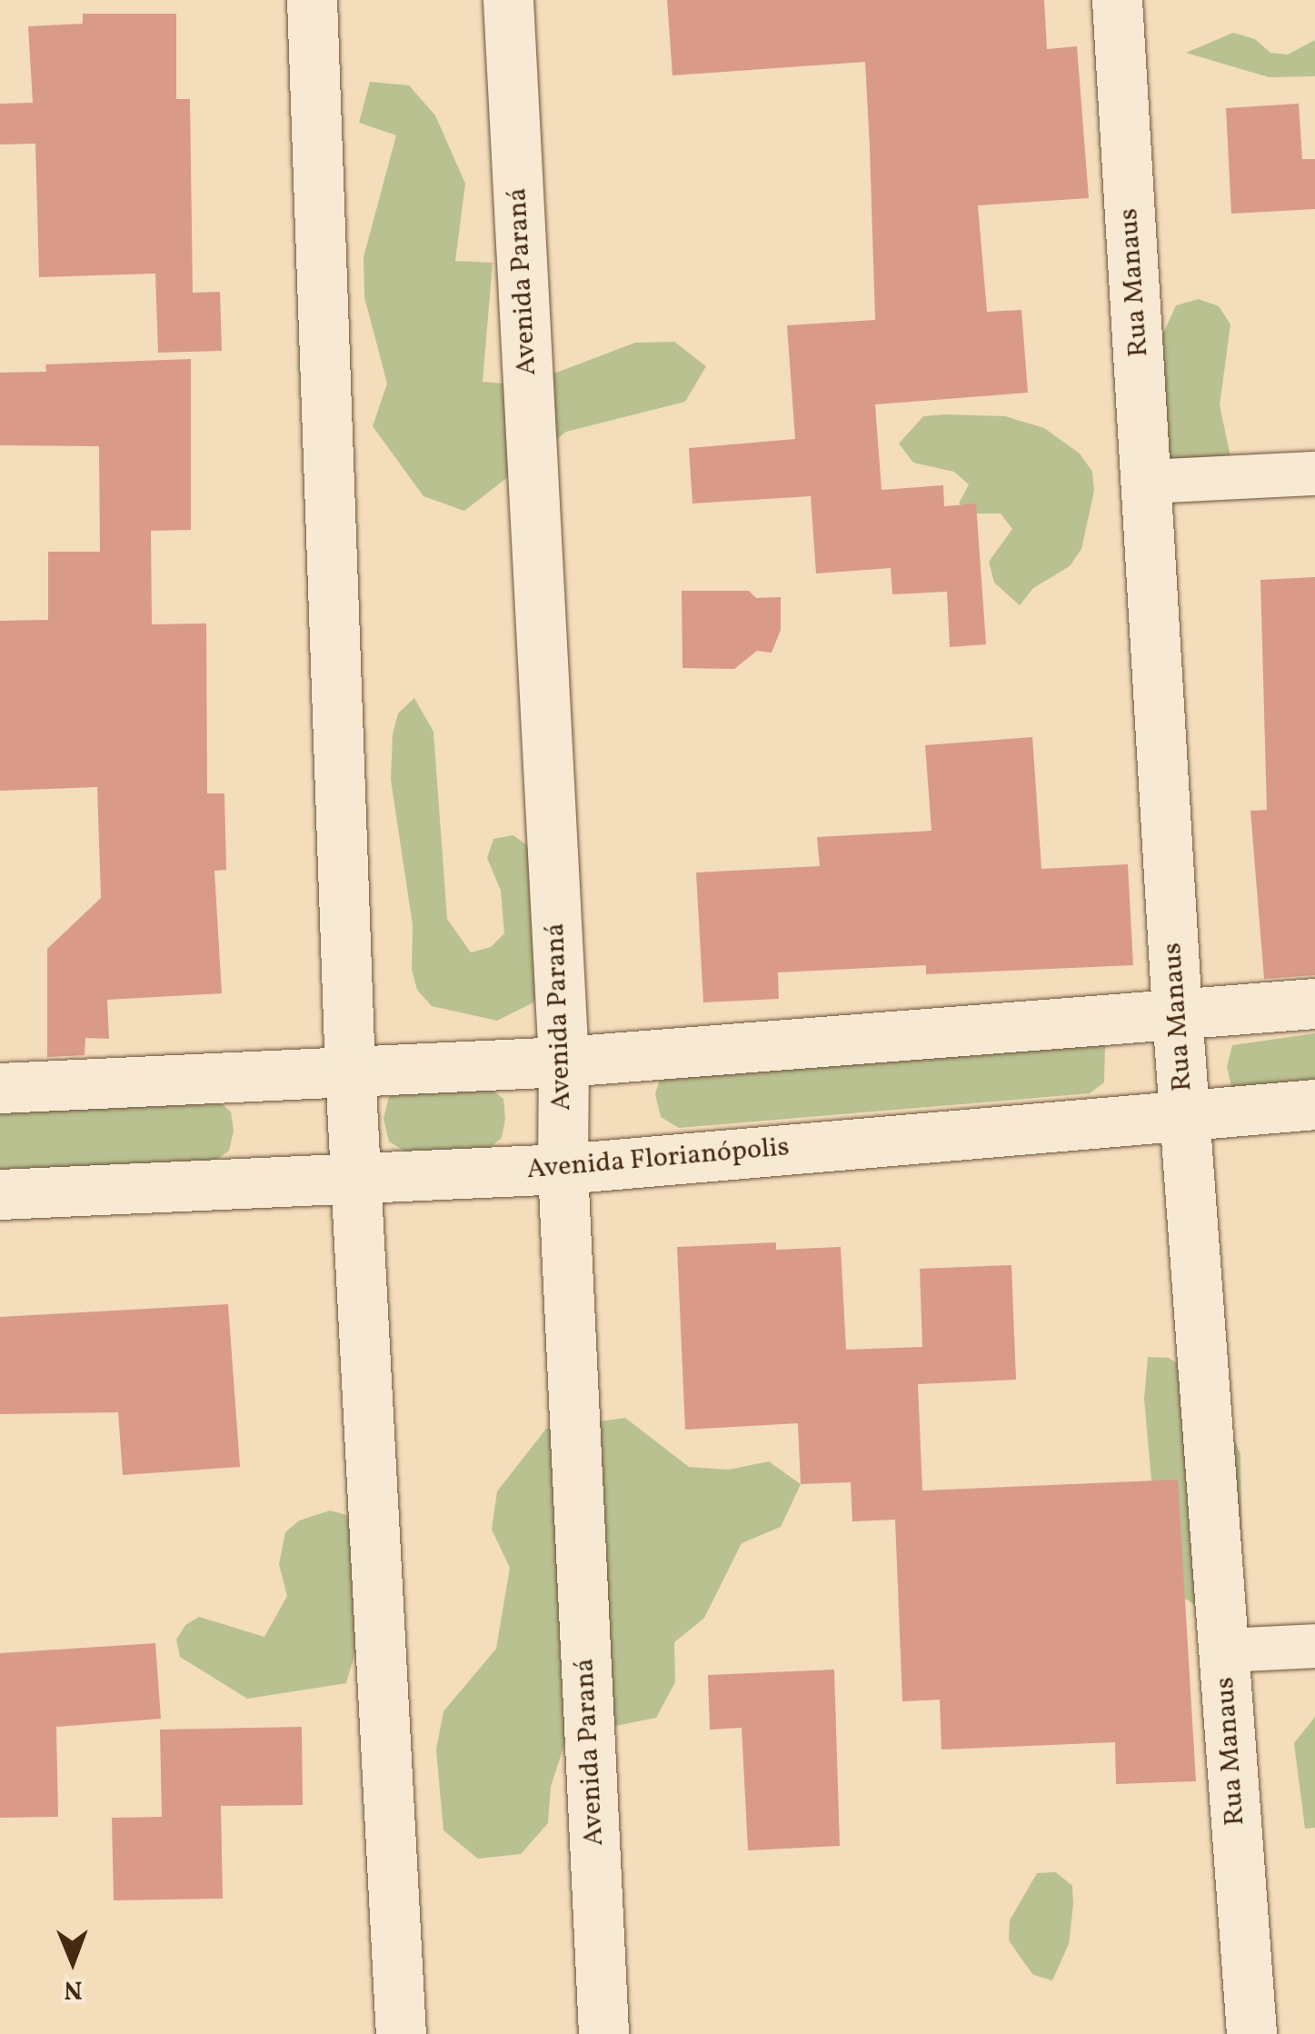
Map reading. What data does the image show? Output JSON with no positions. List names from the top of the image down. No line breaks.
{"streets":{"street":["Avenida Paraná","Rua Manaus","Avenida Florianópolis"]},"crossings":[["Avenida Paraná","Avenida Florianópolis"],["Rua Manaus","Avenida Florianópolis"]],"north":"bottom"}
